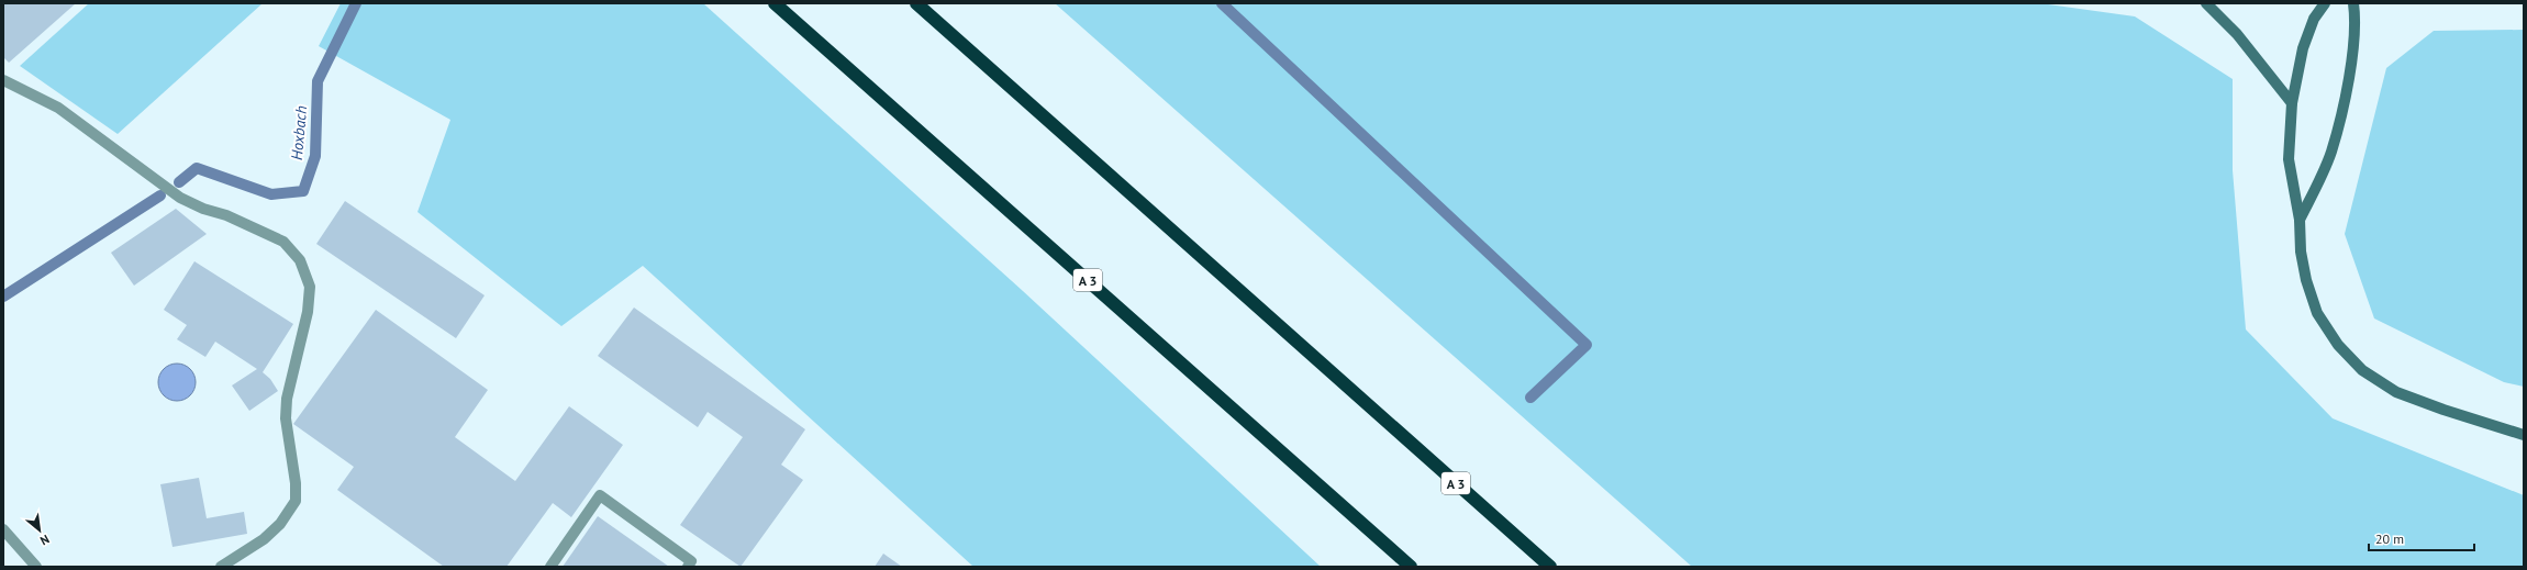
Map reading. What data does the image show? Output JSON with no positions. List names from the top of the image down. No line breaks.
{"streets":{"highway":["A 3"]},"water":["Hoxbach"],"scale_bar":"20 m","north":"bottom right"}
